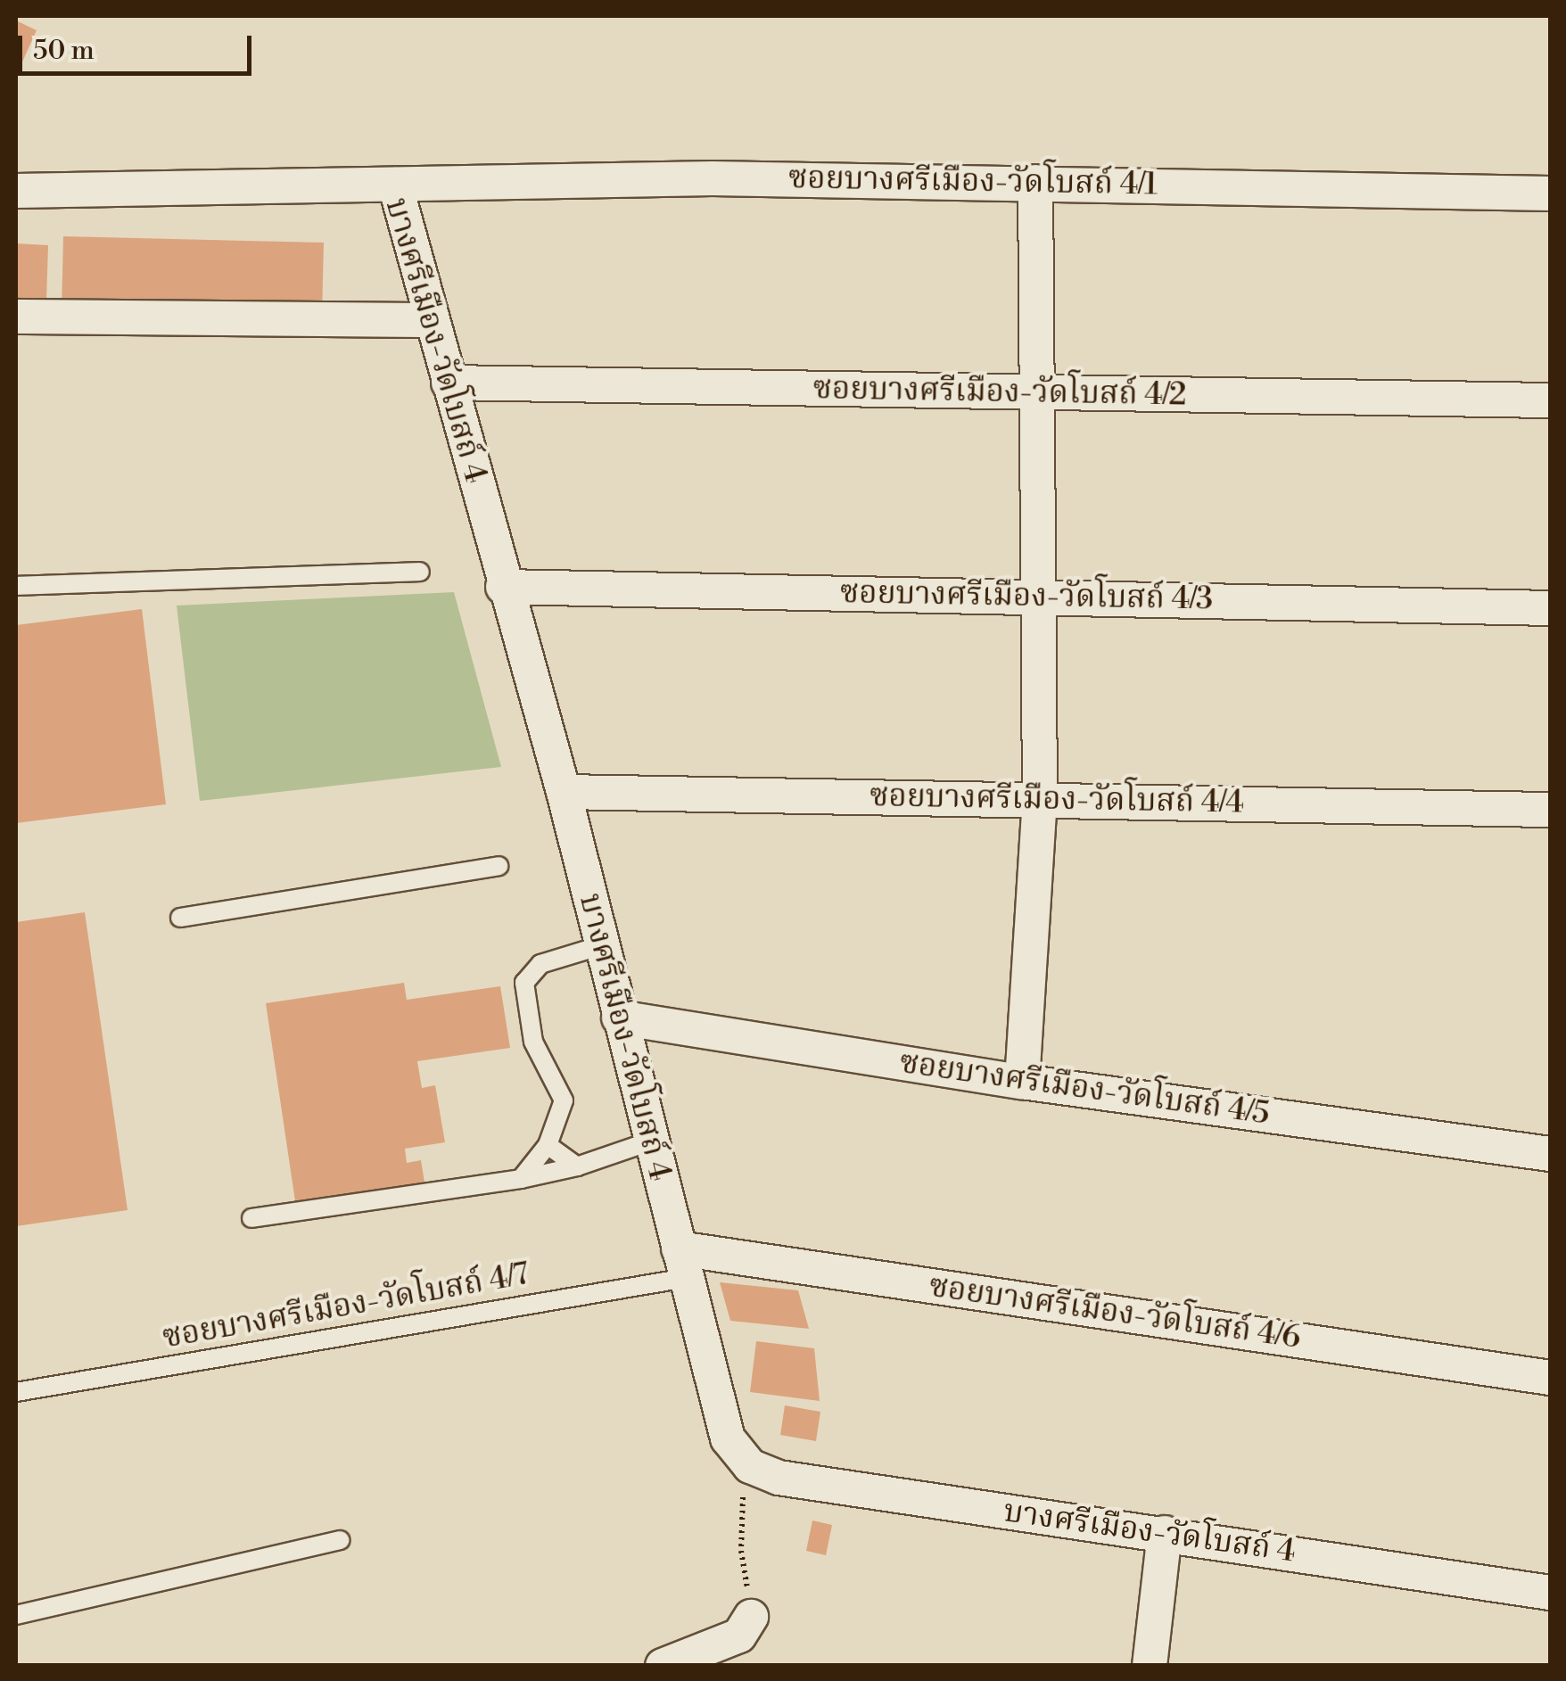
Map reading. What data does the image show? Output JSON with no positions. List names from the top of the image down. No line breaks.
{"streets":{"street":["ซอยบางศรีเมือง-วัดโบสถ์ 4/1","บางศรีเมือง-วัดโบสถ์ 4","ซอยบางศรีเมือง-วัดโบสถ์ 4/2","ซอยบางศรีเมือง-วัดโบสถ์ 4/3","ซอยบางศรีเมือง-วัดโบสถ์ 4/4","ซอยบางศรีเมือง-วัดโบสถ์ 4/5","ซอยบางศรีเมือง-วัดโบสถ์ 4/6"],"lane":["ซอยบางศรีเมือง-วัดโบสถ์ 4/7"]},"crossings":[["ซอยบางศรีเมือง-วัดโบสถ์ 4/1","บางศรีเมือง-วัดโบสถ์ 4"],["บางศรีเมือง-วัดโบสถ์ 4","ซอยบางศรีเมือง-วัดโบสถ์ 4/2"],["บางศรีเมือง-วัดโบสถ์ 4","ซอยบางศรีเมือง-วัดโบสถ์ 4/3"],["บางศรีเมือง-วัดโบสถ์ 4","ซอยบางศรีเมือง-วัดโบสถ์ 4/4"],["บางศรีเมือง-วัดโบสถ์ 4","ซอยบางศรีเมือง-วัดโบสถ์ 4/5"],["บางศรีเมือง-วัดโบสถ์ 4","ซอยบางศรีเมือง-วัดโบสถ์ 4/7"],["บางศรีเมือง-วัดโบสถ์ 4","ซอยบางศรีเมือง-วัดโบสถ์ 4/6"],["ซอยบางศรีเมือง-วัดโบสถ์ 4/7","ซอยบางศรีเมือง-วัดโบสถ์ 4/6"]],"scale_bar":"50 m"}
